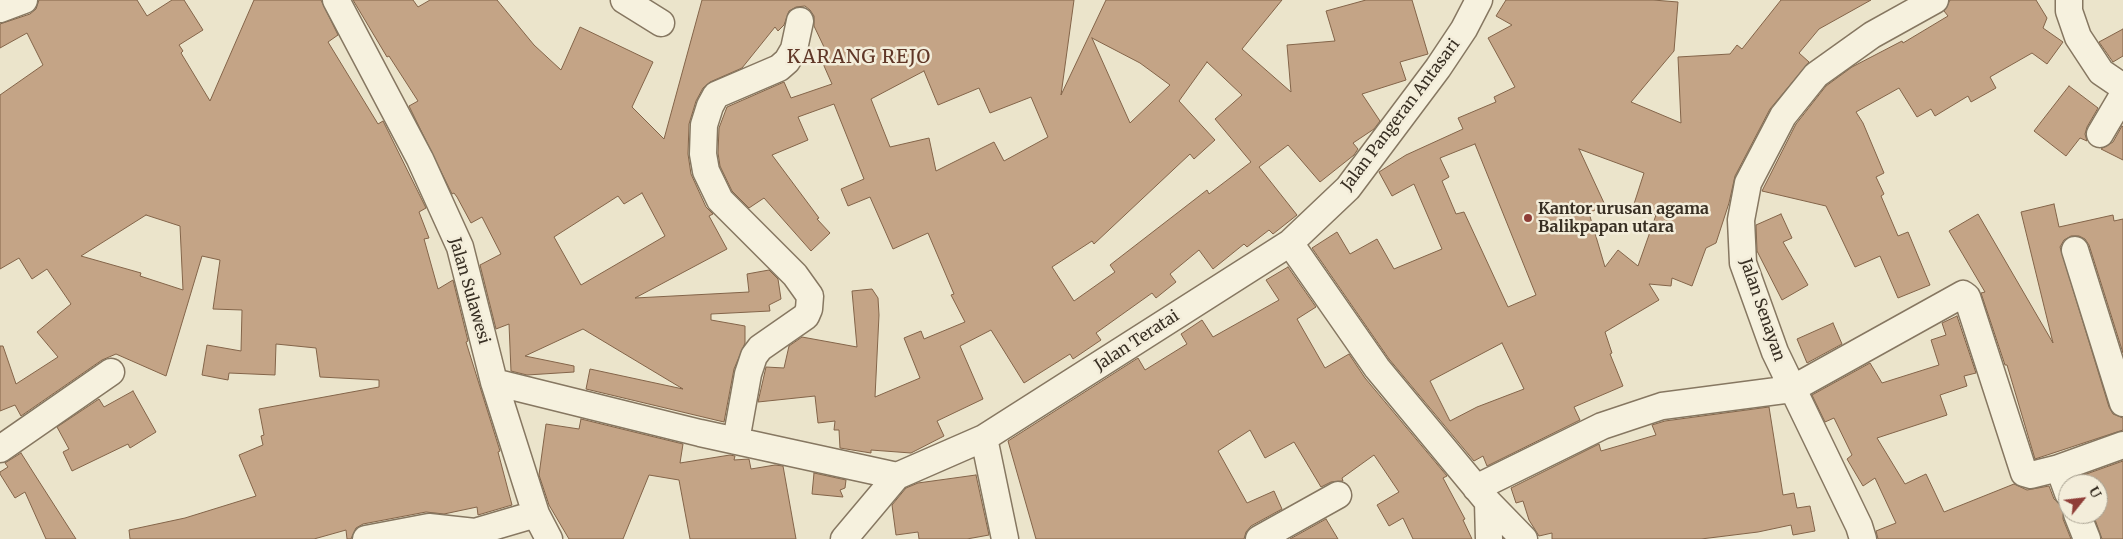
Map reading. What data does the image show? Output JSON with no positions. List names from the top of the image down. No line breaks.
{"streets":{"street":["Jalan Pangeran Antasari","Jalan Sulawesi","Jalan Senayan","Jalan Teratai"]},"crossings":[["Jalan Pangeran Antasari","Jalan Teratai"]],"districts":["KARANG REJO"],"places":["Kantor urusan agama Balikpapan utara"],"north":"top right"}
